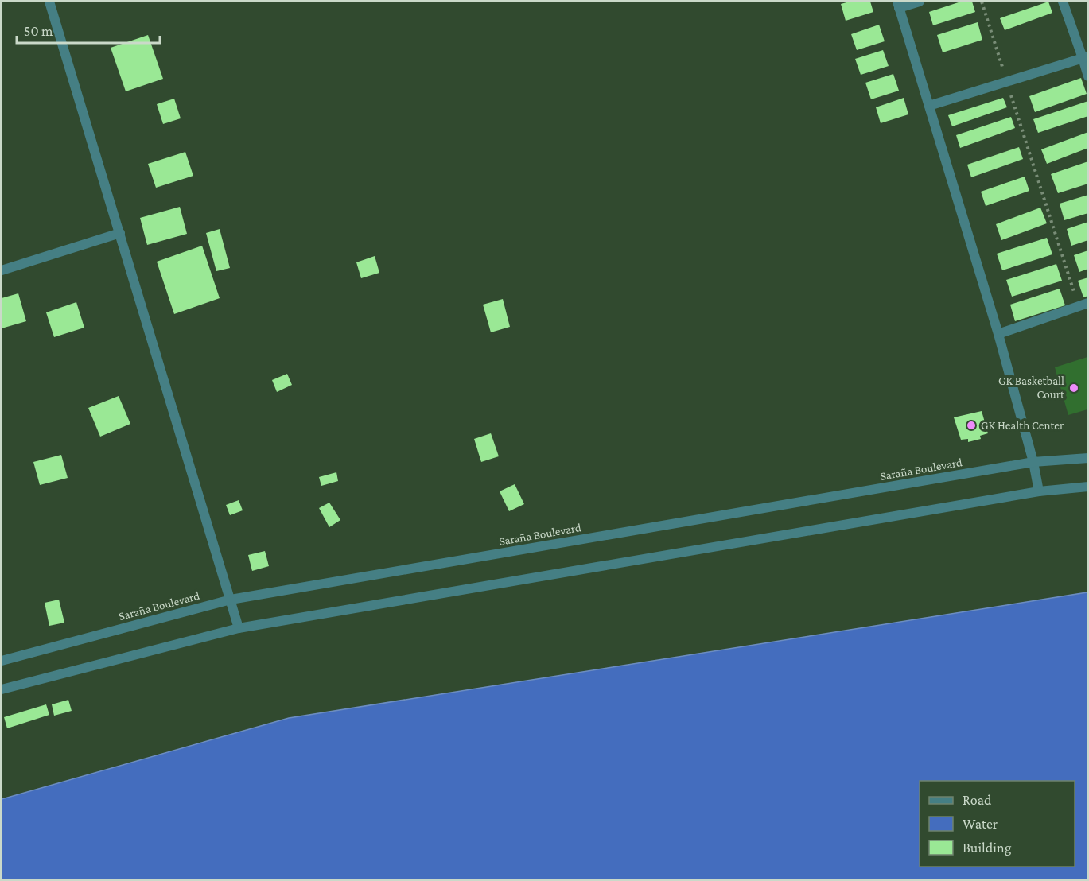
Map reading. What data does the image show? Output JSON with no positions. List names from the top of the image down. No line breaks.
{"streets":{"street":["Saraña Boulevard"]},"places":["GK Basketball Court","GK Health Center"],"legend":["Road","Water","Building"],"scale_bar":"50 m"}
